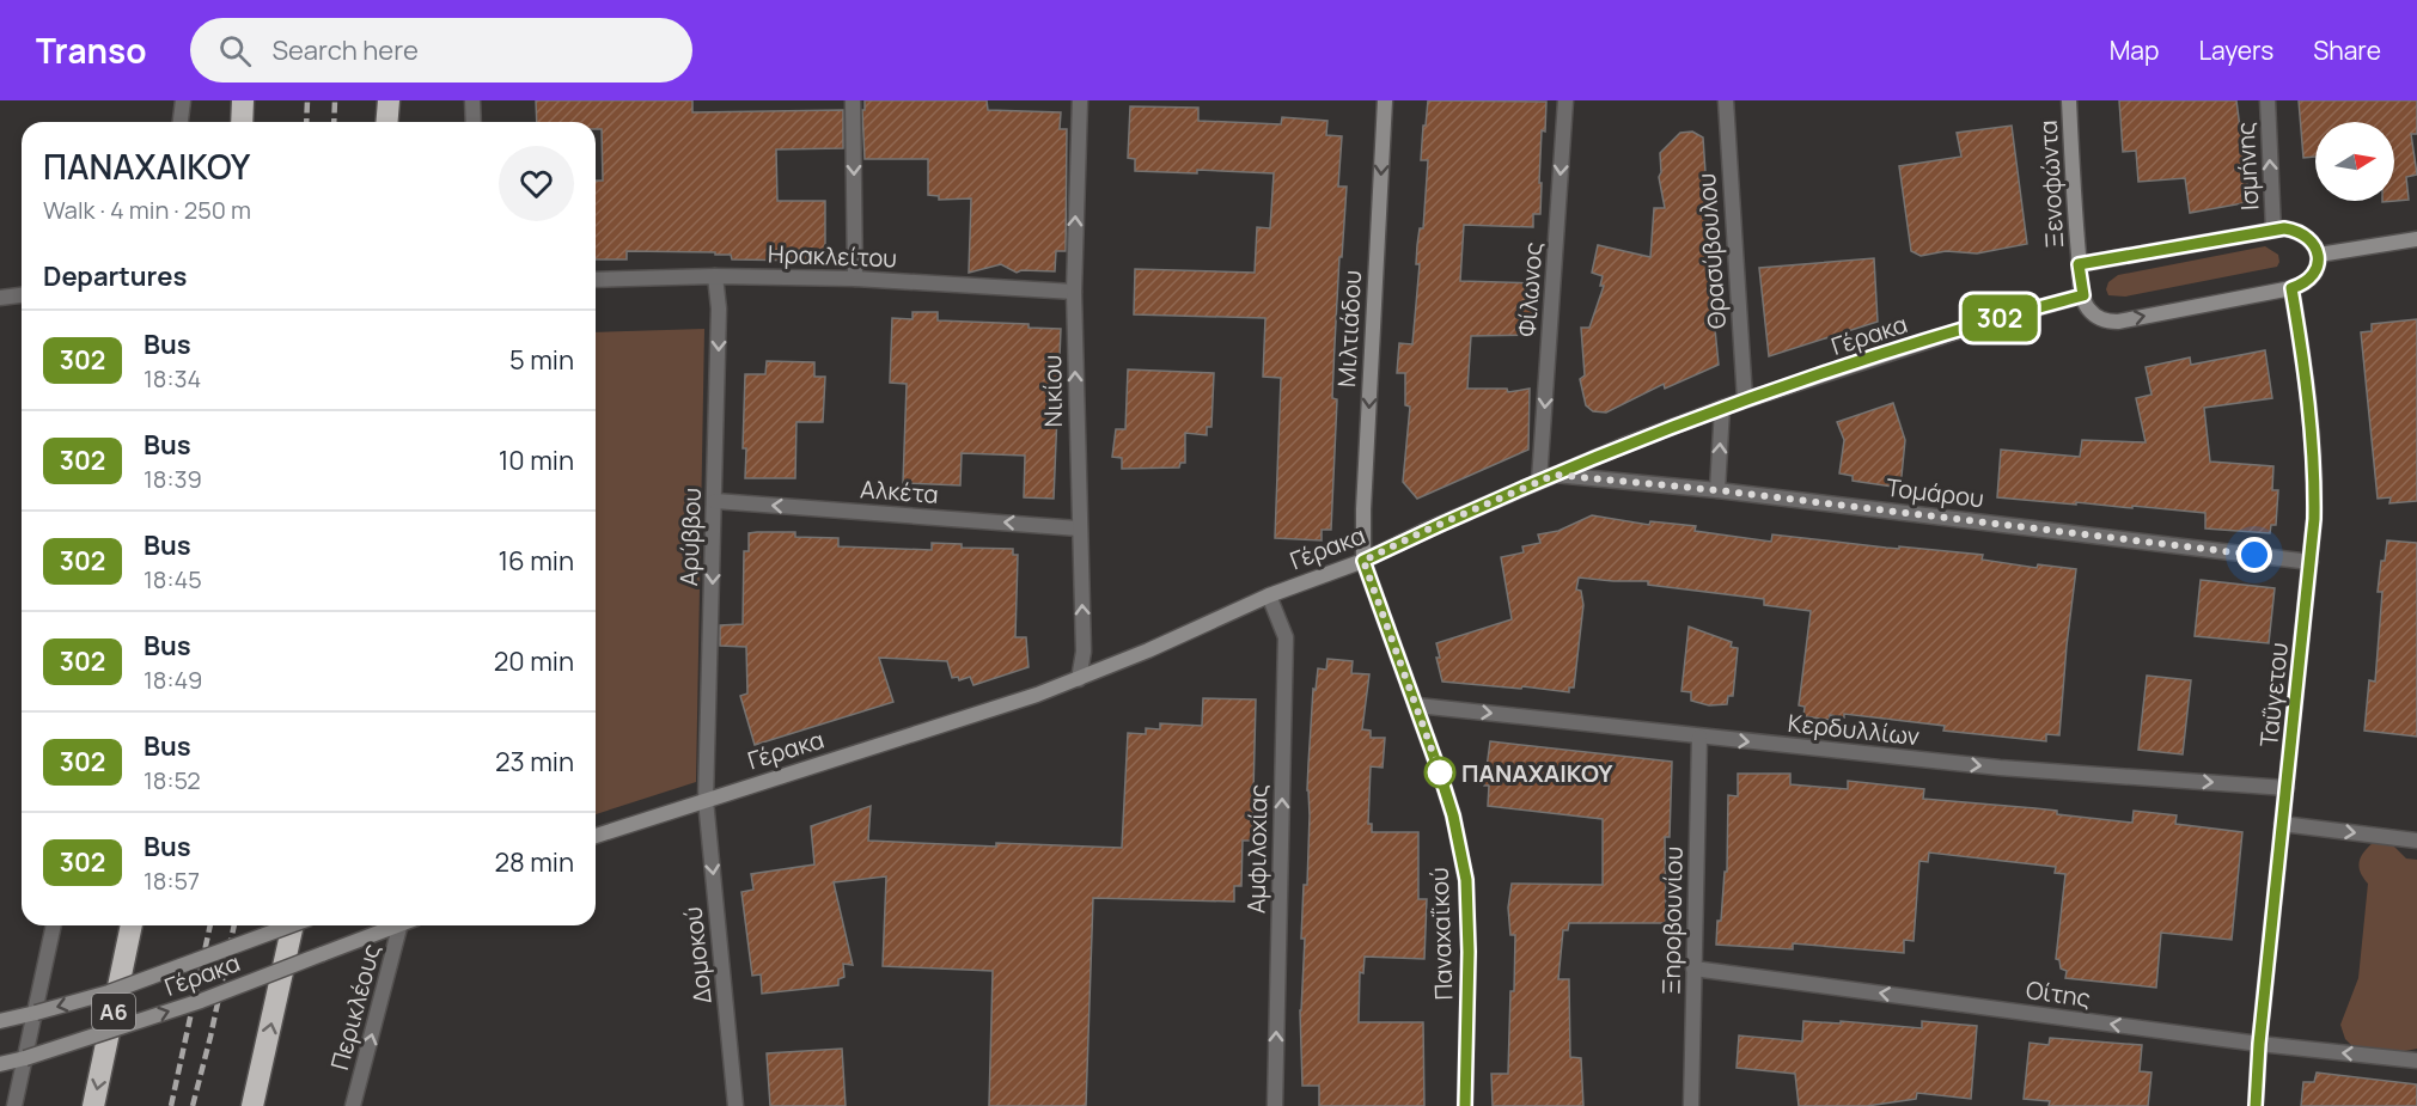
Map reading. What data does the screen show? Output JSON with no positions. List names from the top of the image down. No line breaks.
{"streets":{"highway":["Α6"],"street":["Ισμήνης","Ξενοφώντα","Θρασύβουλου","Ηρακλείτου","Φίλωνος","Μιλτιάδου","Γέρακα","Νικίου","Αλκέτα","Τομάρου","Αρύββου","Ταΰγετου","Κερδυλλίων","Αμφιλοχίας","Ξηροβουνίου","Παναχαΐκού","Δομοκού","Οίτης","Περικλέους"]},"crossings":[["Θρασύβουλου","Γέρακα"],["Ηρακλείτου","Νικίου"],["Ηρακλείτου","Αρύββου"],["Φίλωνος","Γέρακα"],["Μιλτιάδου","Γέρακα"],["Μιλτιάδου","Παναχαΐκού"],["Γέρακα","Νικίου"],["Γέρακα","Τομάρου"],["Γέρακα","Αρύββου"],["Γέρακα","Αμφιλοχίας"],["Γέρακα","Παναχαΐκού"],["Γέρακα","Δομοκού"],["Νικίου","Αλκέτα"],["Αλκέτα","Αρύββου"],["Τομάρου","Ταΰγετου"],["Αρύββου","Δομοκού"],["Ταΰγετου","Κερδυλλίων"],["Ταΰγετου","Οίτης"],["Κερδυλλίων","Ξηροβουνίου"],["Κερδυλλίων","Παναχαΐκού"],["Ξηροβουνίου","Οίτης"]],"one_way":["Ισμήνης","Φίλωνος","Μιλτιάδου","Νικίου","Αλκέτα","Αρύββου","Κερδυλλίων","Αμφιλοχίας","Δομοκού","Οίτης","Περικλέους"],"places":["ΠΑΝΑΧΑΙΚΟΥ"],"lines":["bus line 302"],"north":"right","page":{"header":"Transo","search":"Search here","nav":["Map","Layers","Share"],"on_map":"302","heading":[["ΠΑΝΑΧΑΙΚΟΥ","Walk · 4 min · 250 m"],"Departures"],"list":[{"mark":"302","name":"Bus","note":"18:34","value":"5 min"},{"mark":"302","name":"Bus","note":"18:39","value":"10 min"},{"mark":"302","name":"Bus","note":"18:45","value":"16 min"},{"mark":"302","name":"Bus","note":"18:49","value":"20 min"},{"mark":"302","name":"Bus","note":"18:52","value":"23 min"},{"mark":"302","name":"Bus","note":"18:57","value":"28 min"}]}}
